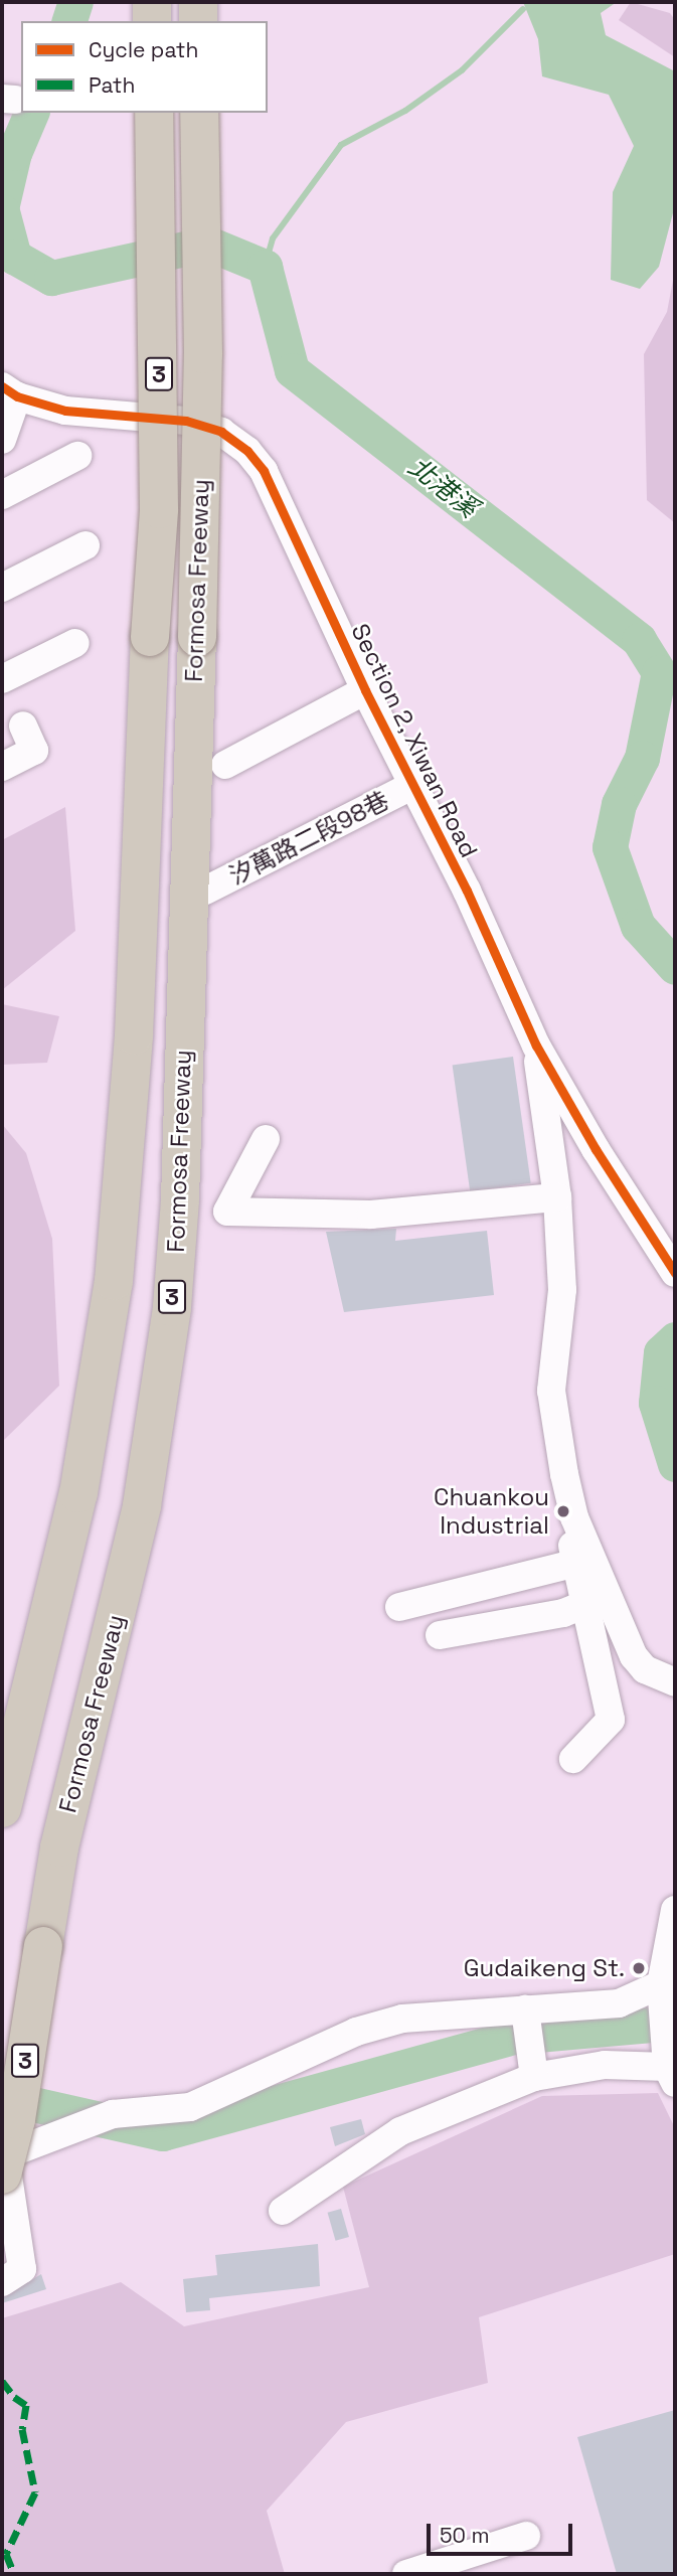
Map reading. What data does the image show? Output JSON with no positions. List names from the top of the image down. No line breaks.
{"streets":{"highway":["3","Formosa Freeway"],"street":["Section 2, Xiwan Road","汐萬路二段98巷"]},"crossings":[["Section 2, Xiwan Road","汐萬路二段98巷"]],"water":["北港溪"],"places":["Chuankou Industrial","Gudaikeng St."],"legend":["Cycle path","Path"],"scale_bar":"50 m"}
